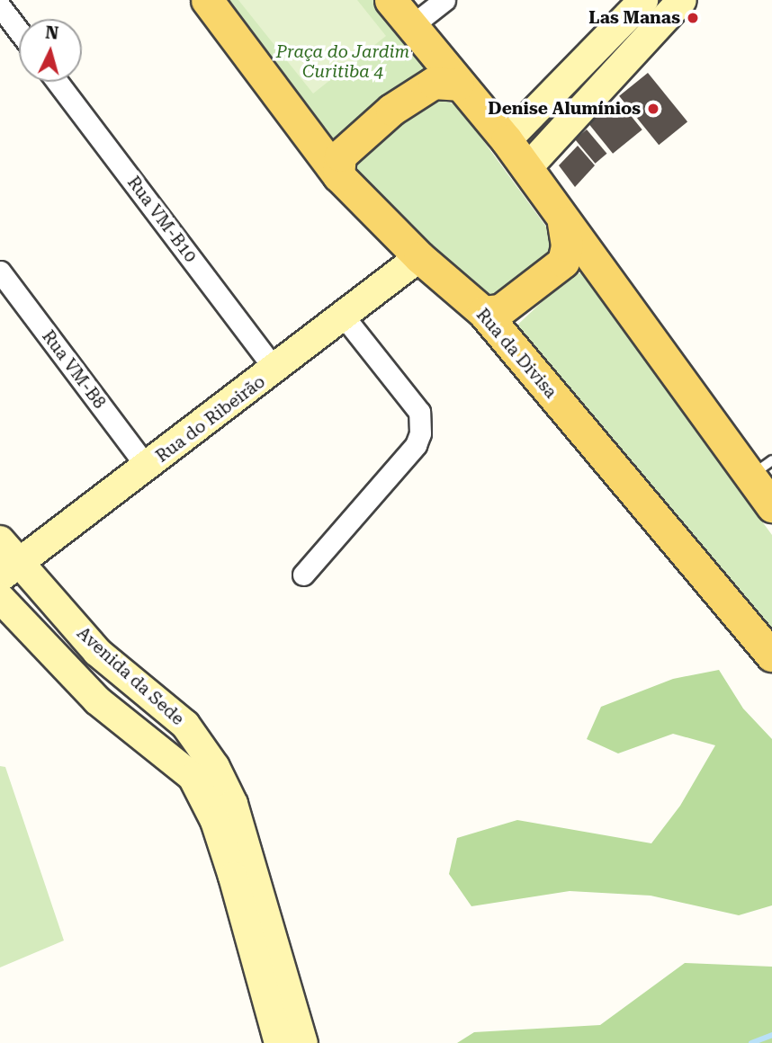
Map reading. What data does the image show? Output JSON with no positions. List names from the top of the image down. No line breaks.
{"streets":{"main road":["Rua da Divisa"],"street":["Rua VM-B10","Rua VM-B8","Rua do Ribeirão","Avenida da Sede"]},"crossings":[["Rua VM-B10","Rua do Ribeirão"],["Rua da Divisa","Rua do Ribeirão"],["Rua VM-B8","Rua do Ribeirão"],["Rua do Ribeirão","Avenida da Sede"]],"parks":["Praça do Jardim Curitiba 4"],"places":["Las Manas","Denise Alumínios"],"north":"top"}
